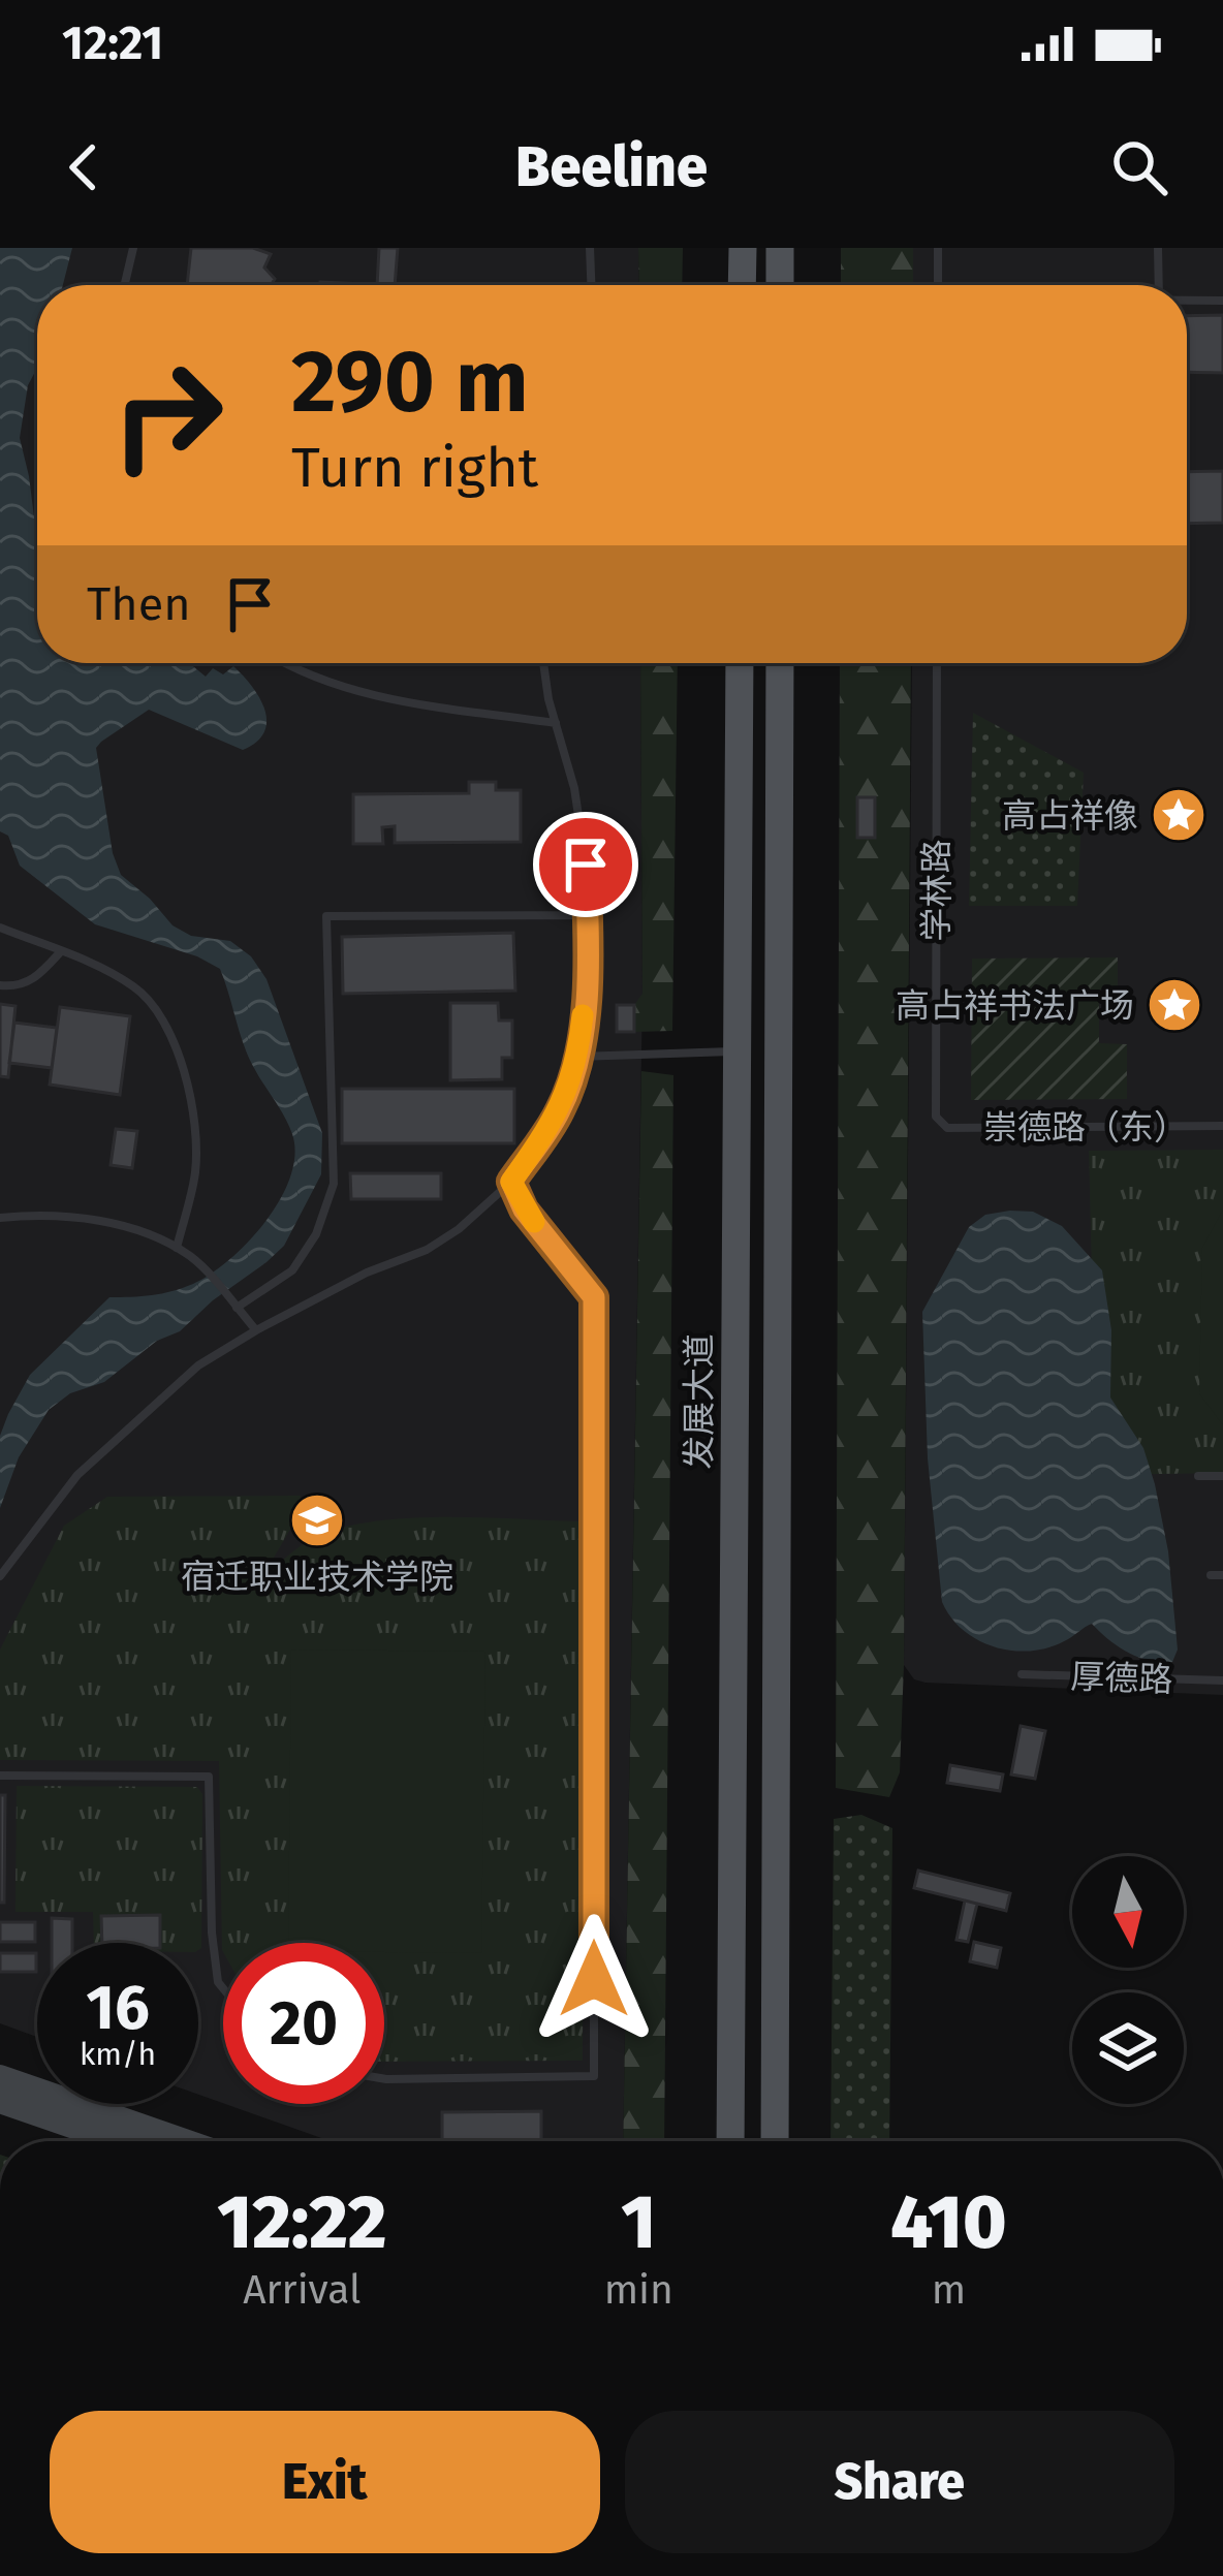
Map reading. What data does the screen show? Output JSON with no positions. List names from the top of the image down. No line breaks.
{"streets":{"main road":["发展大道"],"lane":["学林路","崇德路（东）","厚德路"]},"crossings":[["学林路","崇德路（东）"]],"places":{"place":["高占祥像","高占祥书法广场"],"school or university":["宿迁职业技术学院"]},"north":"bottom","page":{"status":"12:21","header":"Beeline","turn":["290 m","Turn right"],"then":"Then","speed":"16 km/h","limit":"20","eta":["12:22","Arrival","1","min","410","m"],"buttons":["Exit","Share"]}}
